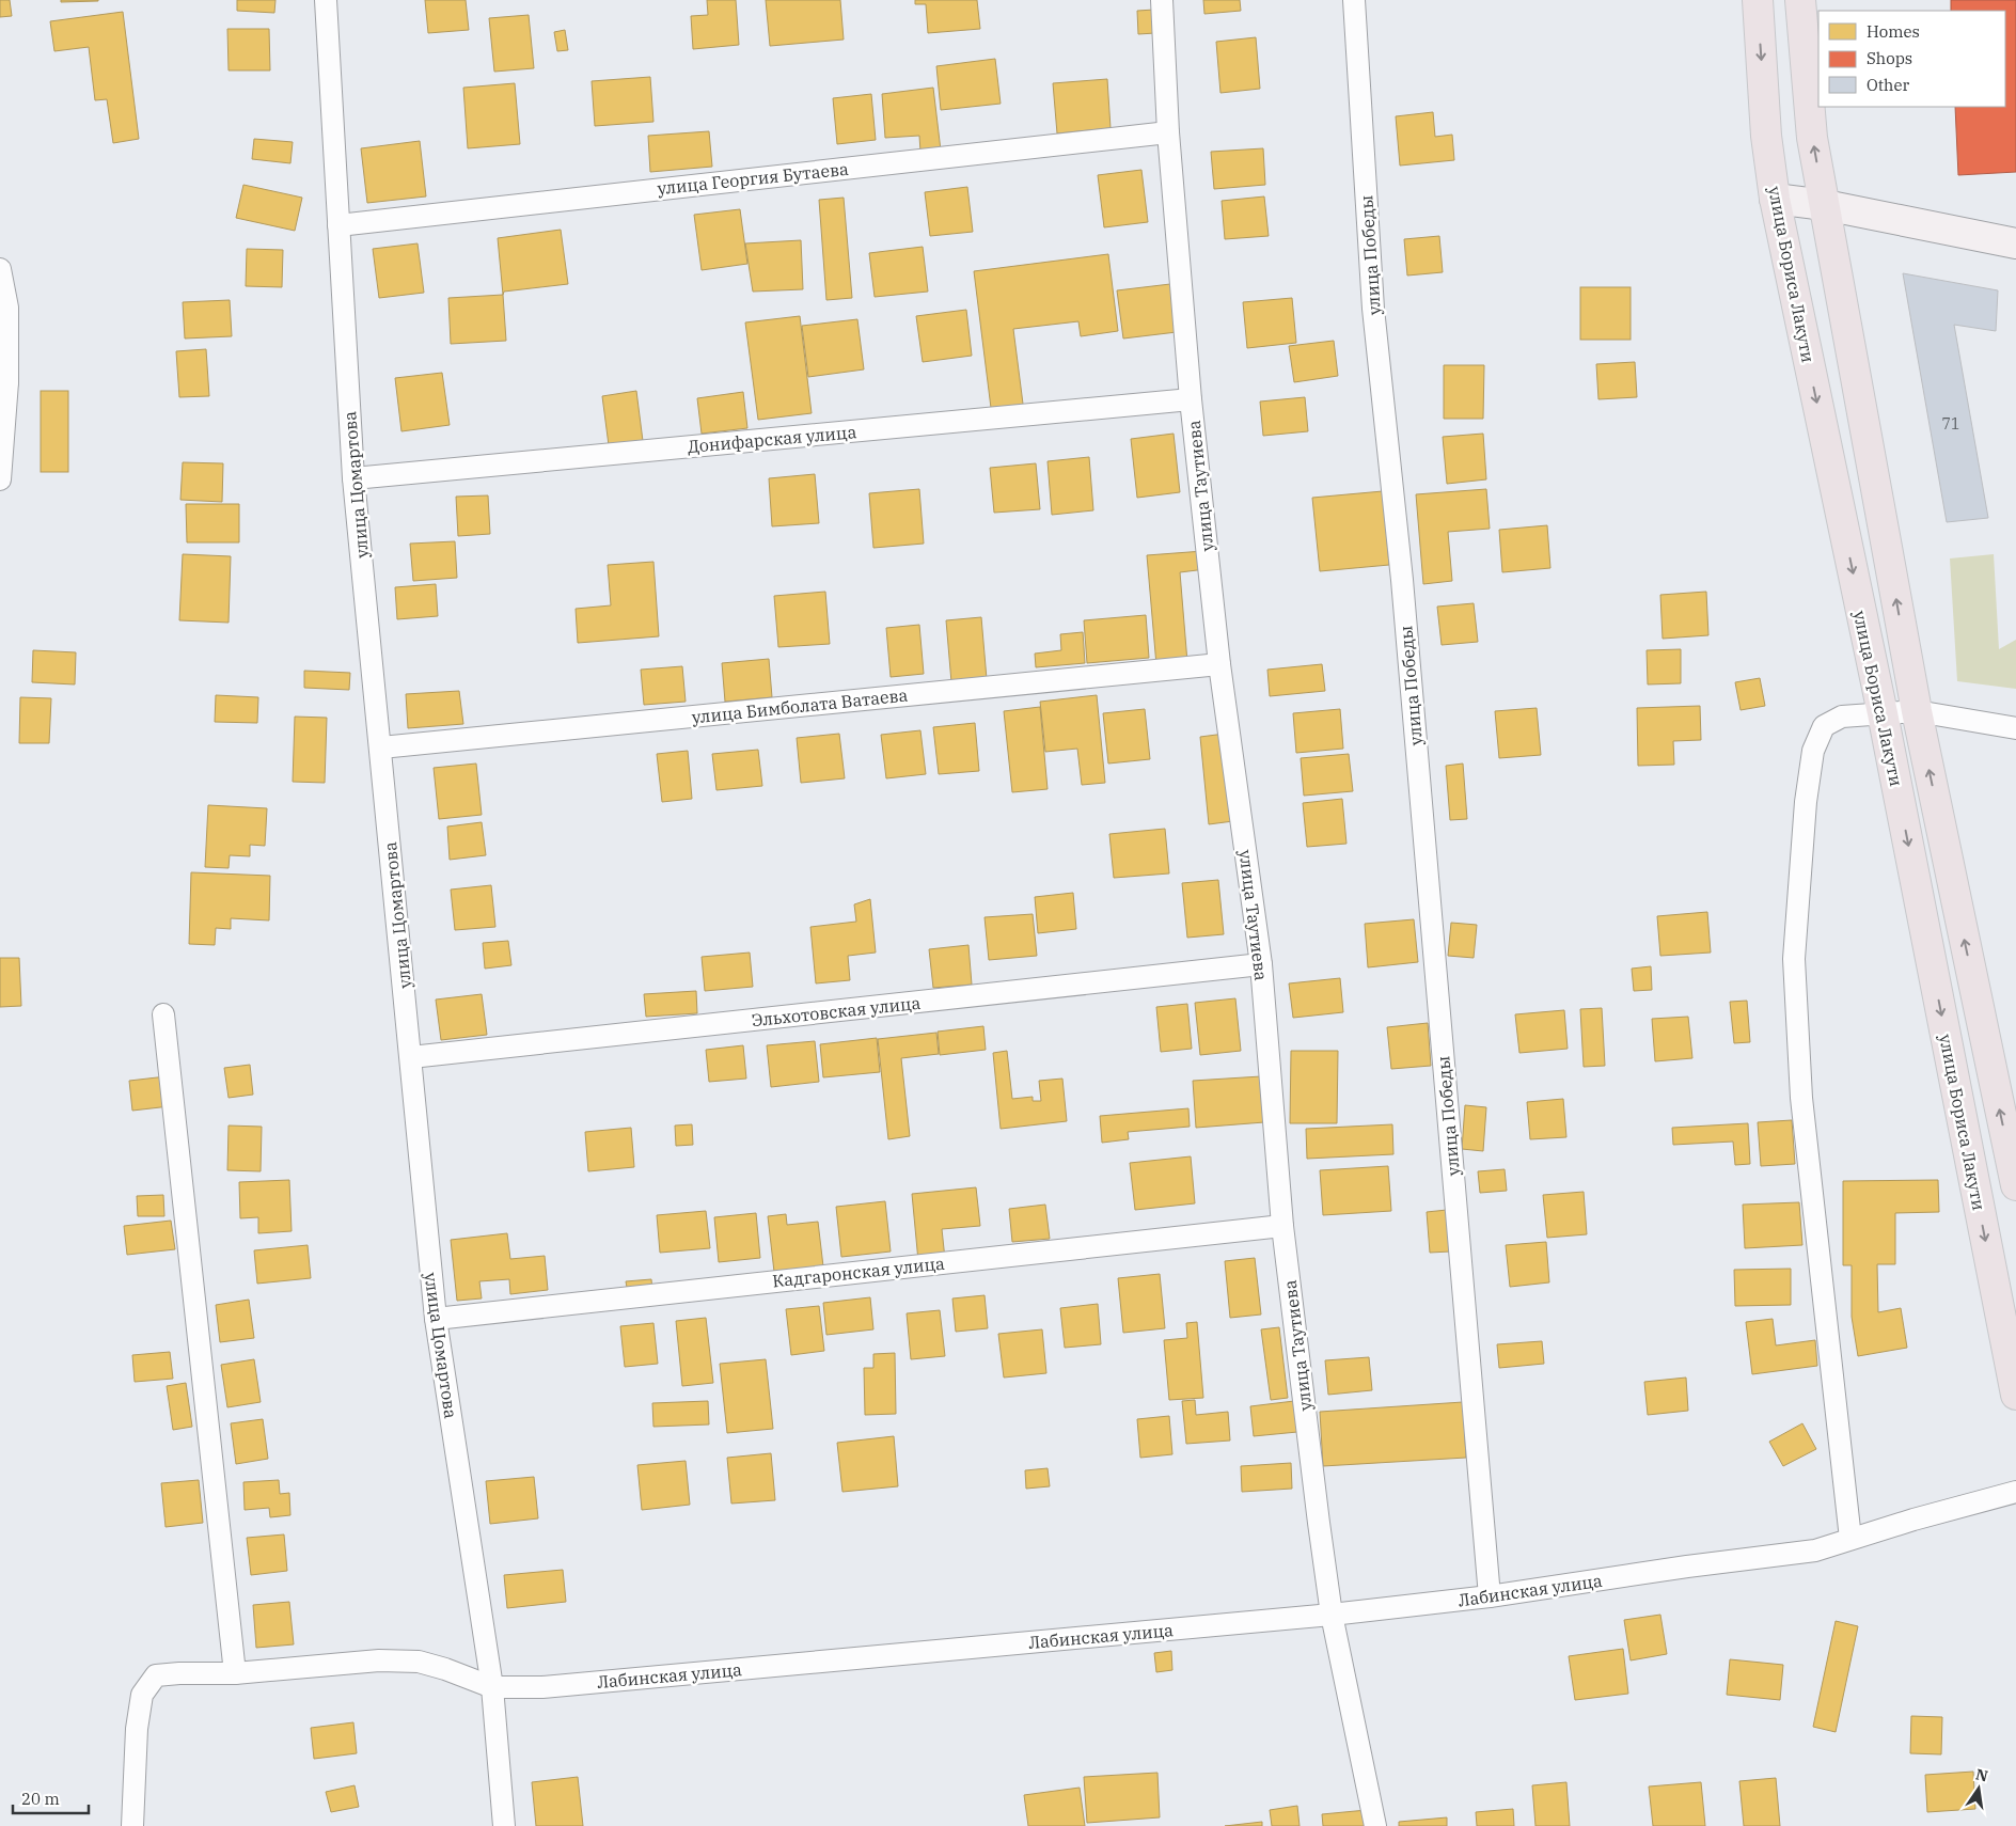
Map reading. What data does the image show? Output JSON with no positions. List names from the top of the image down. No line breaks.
{"streets":{"main road":["улица Бориса Лакути"],"street":["улица Георгия Бутаева","улица Победы","Донифарская улица","улица Цомартова","улица Таутиева","улица Бимболата Ватаева","Эльхотовская улица","Кадгаронская улица","Лабинская улица"]},"crossings":[["улица Георгия Бутаева","улица Цомартова"],["улица Георгия Бутаева","улица Таутиева"],["улица Победы","Лабинская улица"],["Донифарская улица","улица Цомартова"],["Донифарская улица","улица Таутиева"],["улица Цомартова","улица Бимболата Ватаева"],["улица Цомартова","Эльхотовская улица"],["улица Цомартова","Кадгаронская улица"],["улица Цомартова","Лабинская улица"],["улица Таутиева","улица Бимболата Ватаева"],["улица Таутиева","Эльхотовская улица"],["улица Таутиева","Кадгаронская улица"],["улица Таутиева","Лабинская улица"]],"house_numbers":["71"],"legend":["Homes","Shops","Other"],"scale_bar":"20 m","north":"top"}
